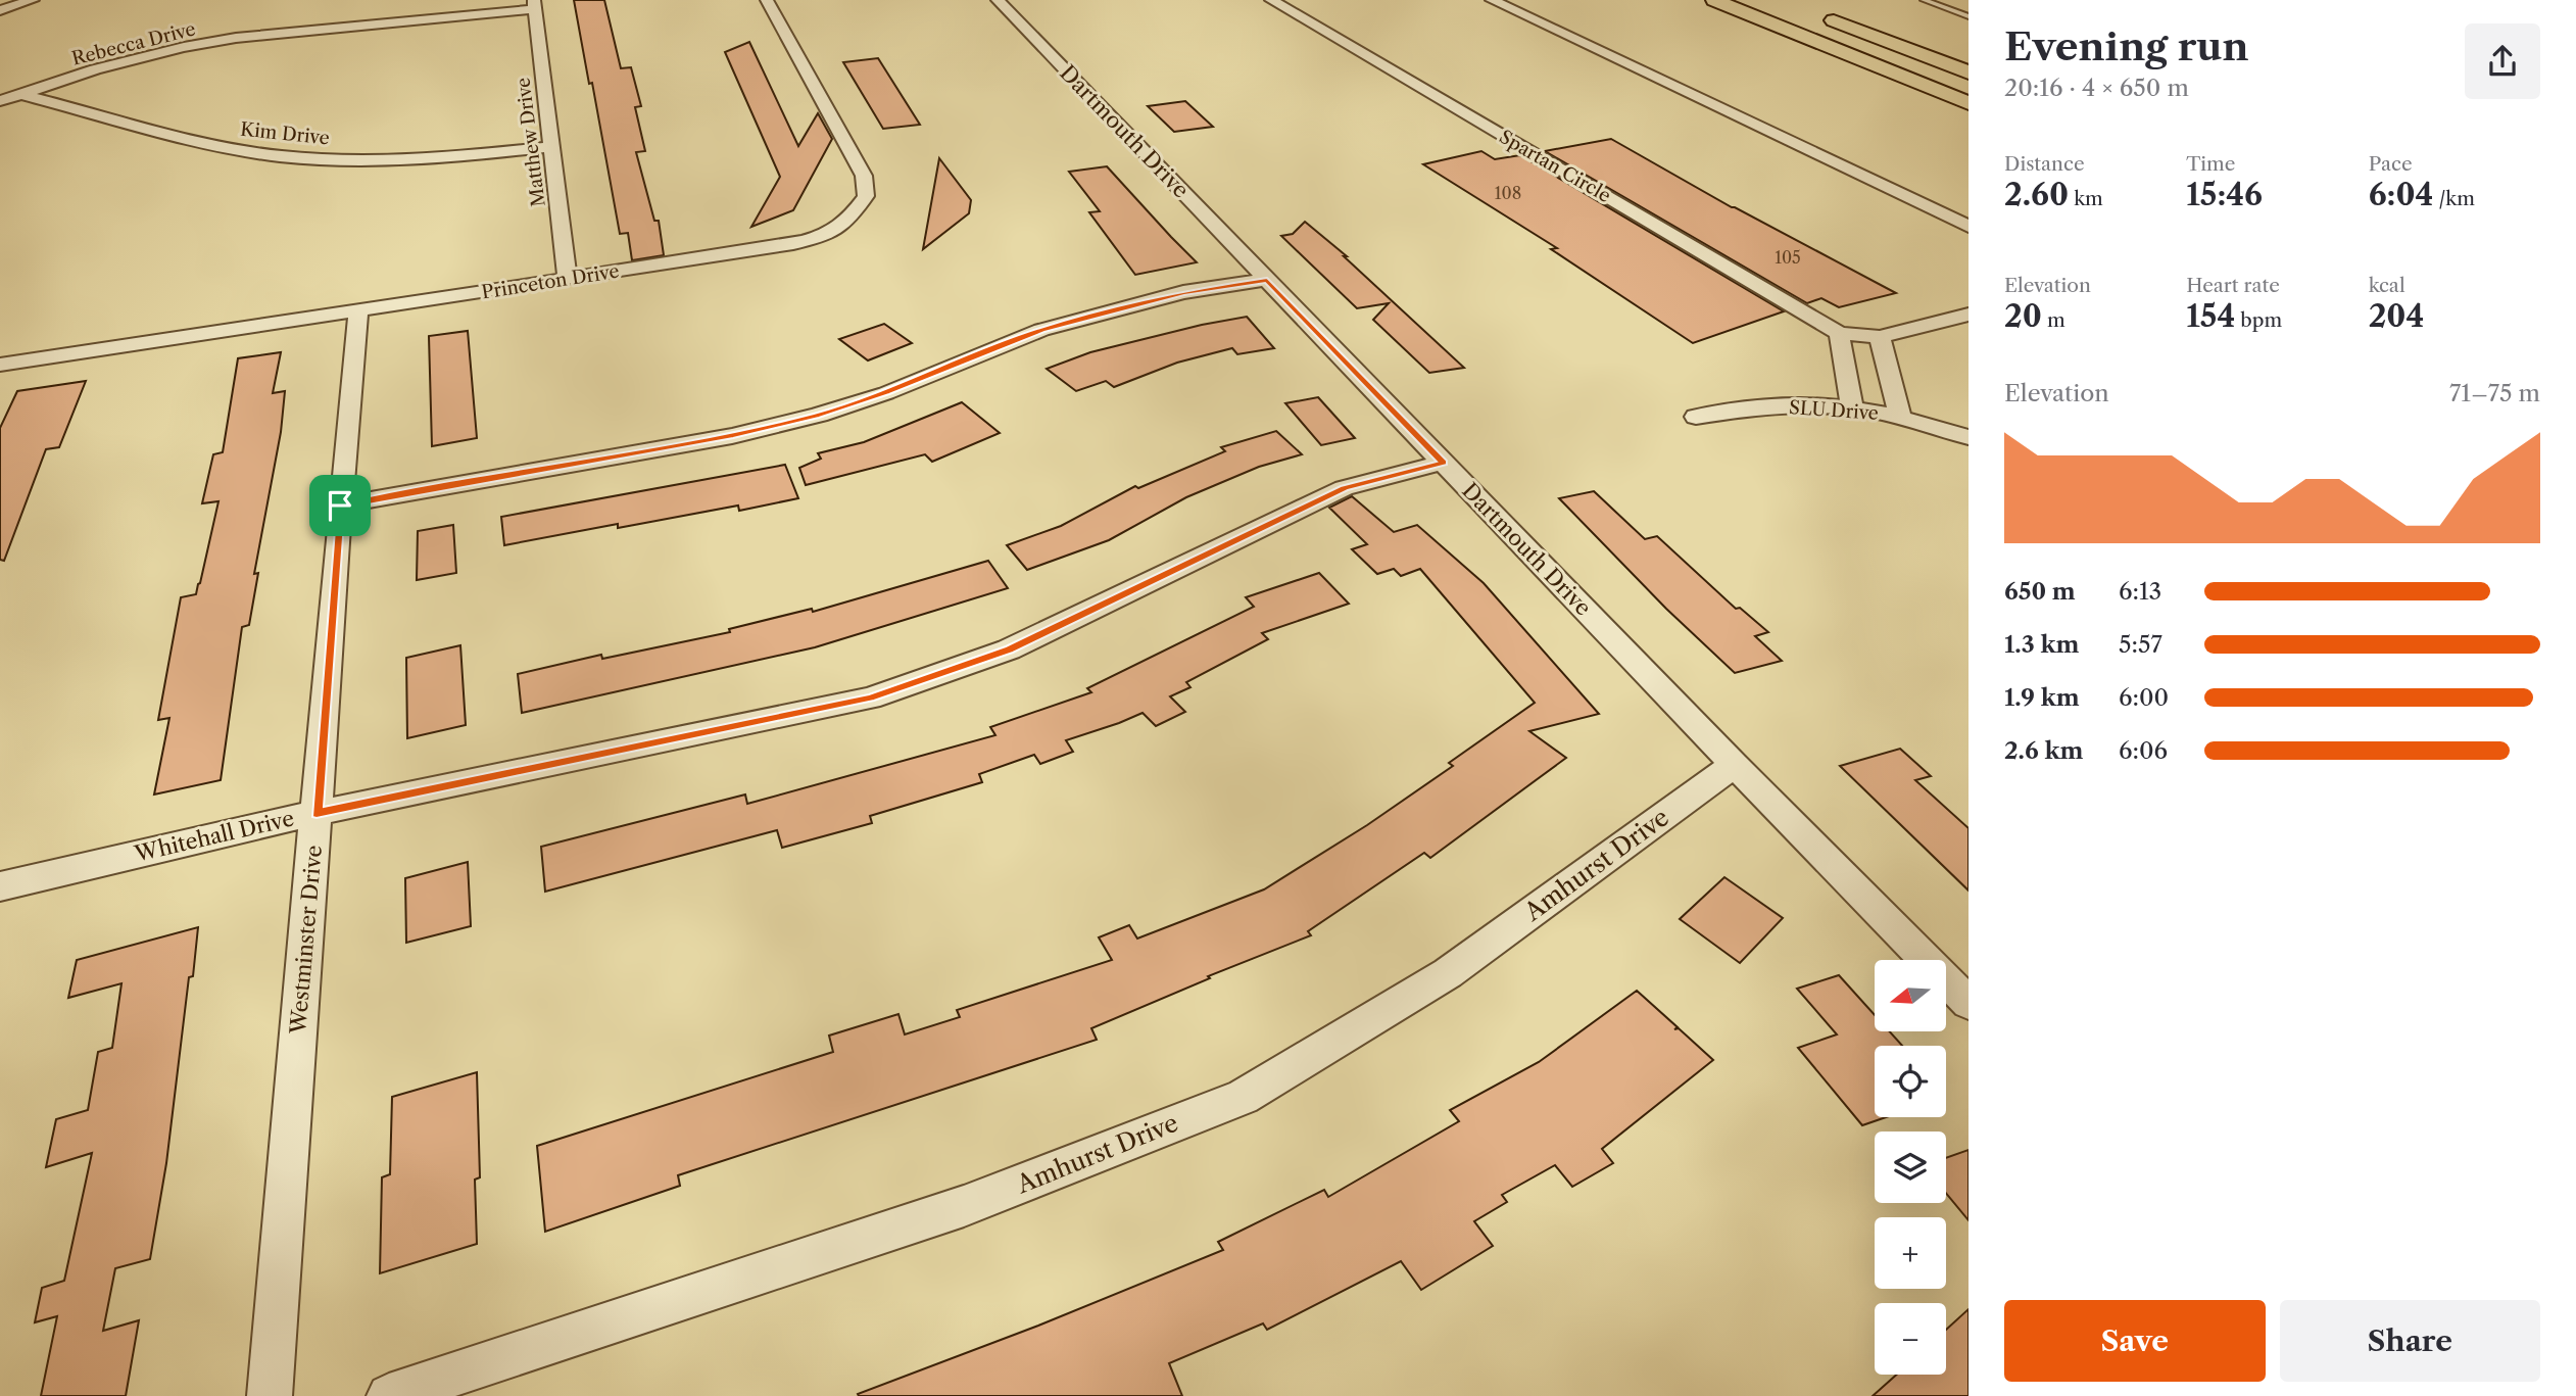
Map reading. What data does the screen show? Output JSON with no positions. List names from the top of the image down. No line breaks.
{"streets":{"street":["Rebecca Drive","Dartmouth Drive","Kim Drive","Matthew Drive","Spartan Circle","Princeton Drive","SLU Drive","Whitehall Drive","Amhurst Drive","Westminster Drive"]},"crossings":[["Rebecca Drive","Kim Drive"],["Rebecca Drive","Matthew Drive"],["Dartmouth Drive","Whitehall Drive"],["Dartmouth Drive","Amhurst Drive"],["Kim Drive","Matthew Drive"],["Matthew Drive","Princeton Drive"],["Princeton Drive","Westminster Drive"],["Whitehall Drive","Westminster Drive"]],"house_numbers":["108","105"],"north":"left","page":{"heading":["Evening run","20:16 · 4 × 650 m"],"stats":[["Distance","2.60 km"],["Time","15:46"],["Pace","6:04 /km"],["Elevation","20 m"],["Heart rate","154 bpm"],["kcal","204"]],"chart":["Elevation","71–75 m"],"list":[{"name":"650 m","note":"6:13"},{"name":"1.3 km","note":"5:57"},{"name":"1.9 km","note":"6:00"},{"name":"2.6 km","note":"6:06"}],"map_buttons":["+","−"],"buttons":["Save","Share"]}}
